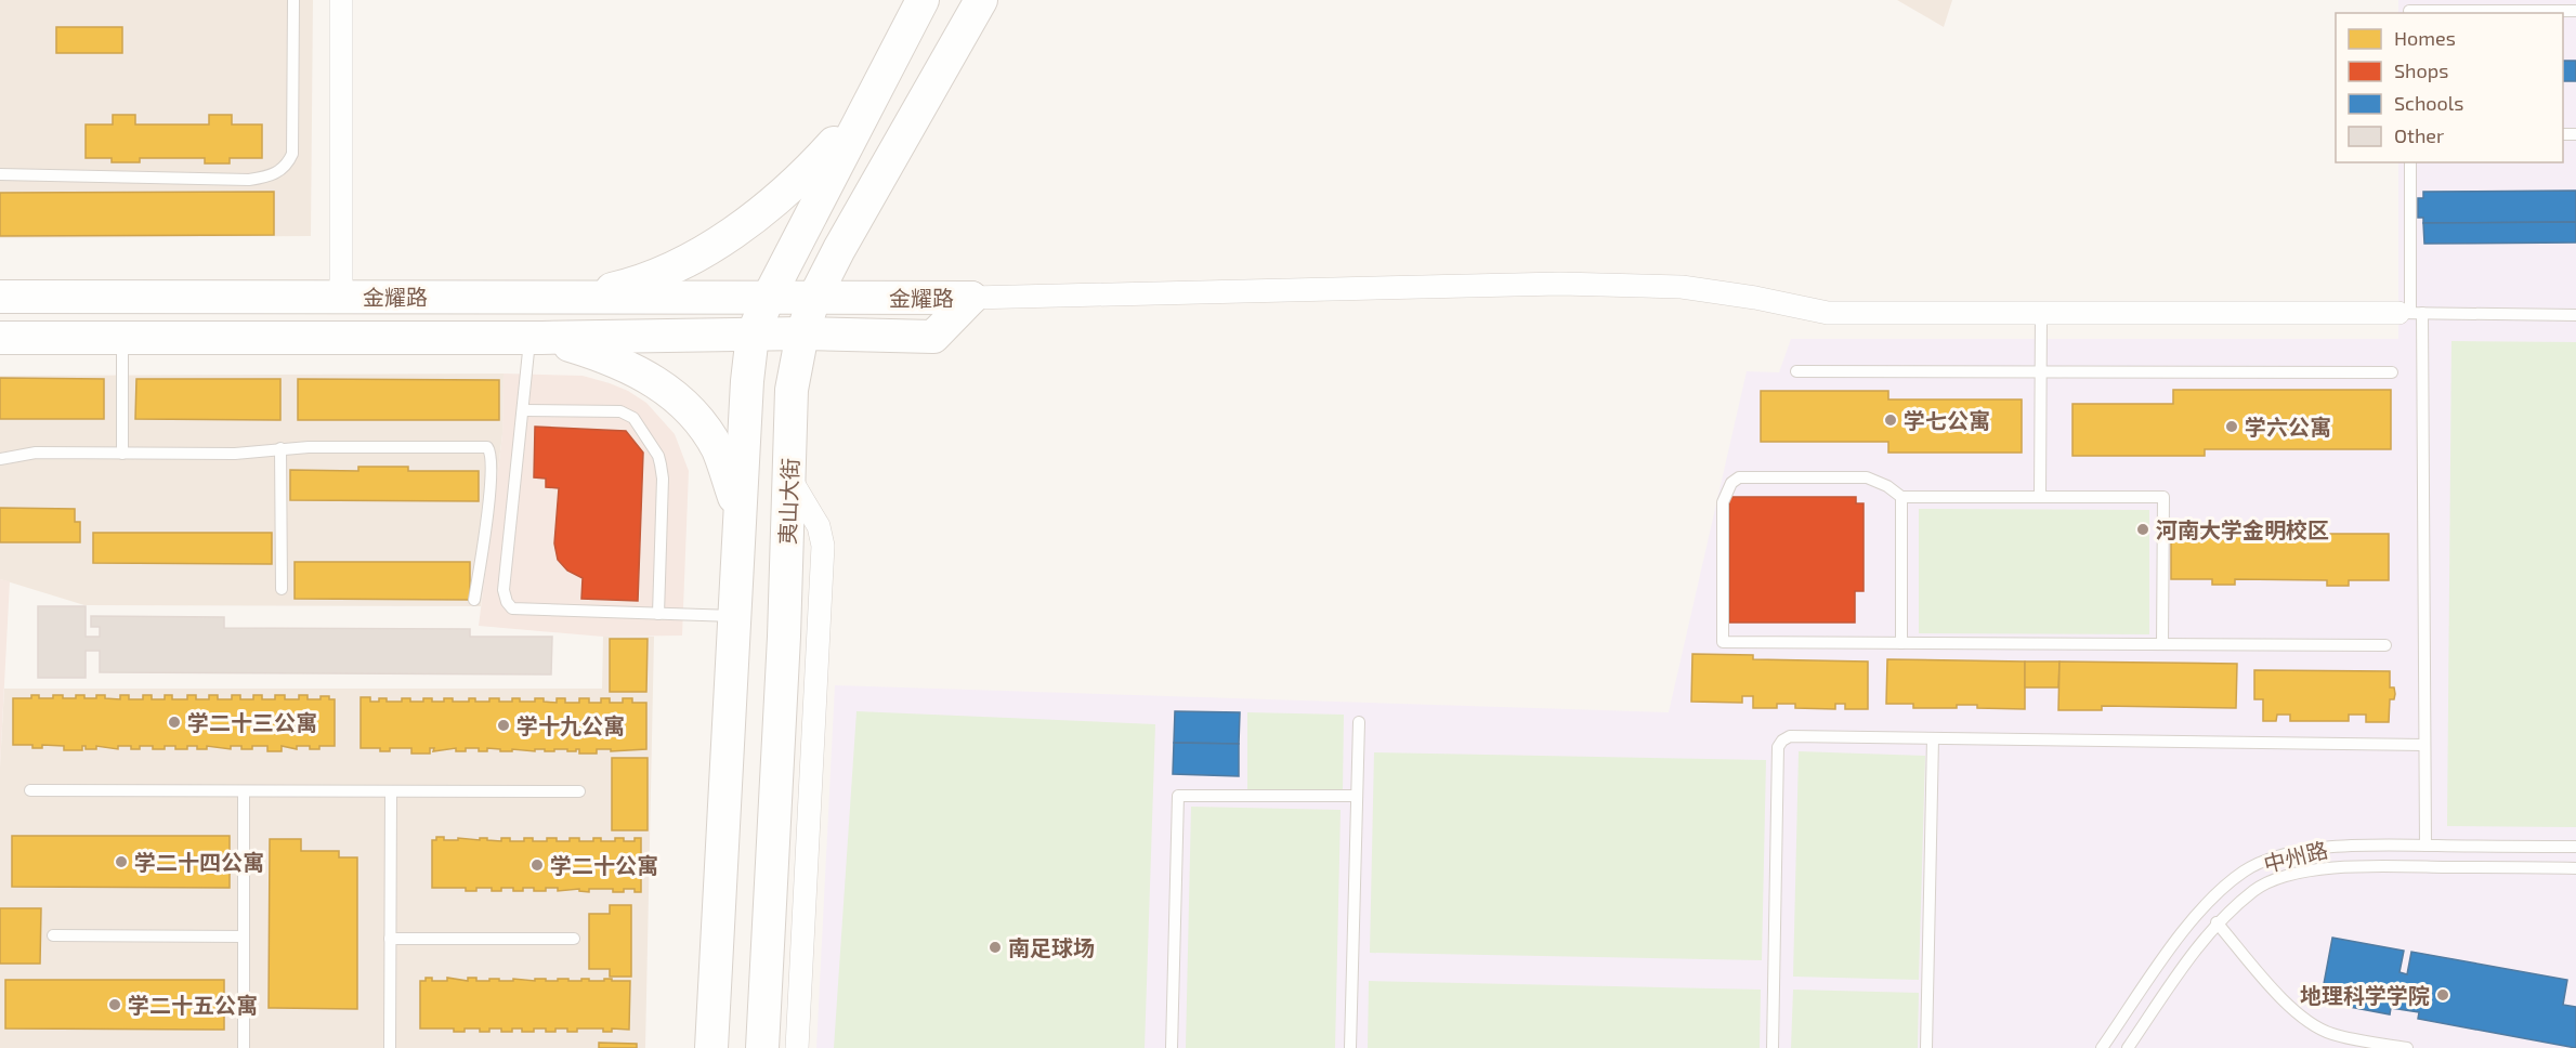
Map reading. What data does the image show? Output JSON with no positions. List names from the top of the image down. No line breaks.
{"streets":{"main road":["金耀路","夷山大街"],"lane":["中州路"]},"crossings":[["金耀路","夷山大街"]],"places":["学七公寓","学六公寓","河南大学金明校区","学二十三公寓","学十九公寓","学二十四公寓","学二十公寓","南足球场","地理科学学院","学二十五公寓"],"legend":["Homes","Shops","Schools","Other"]}
